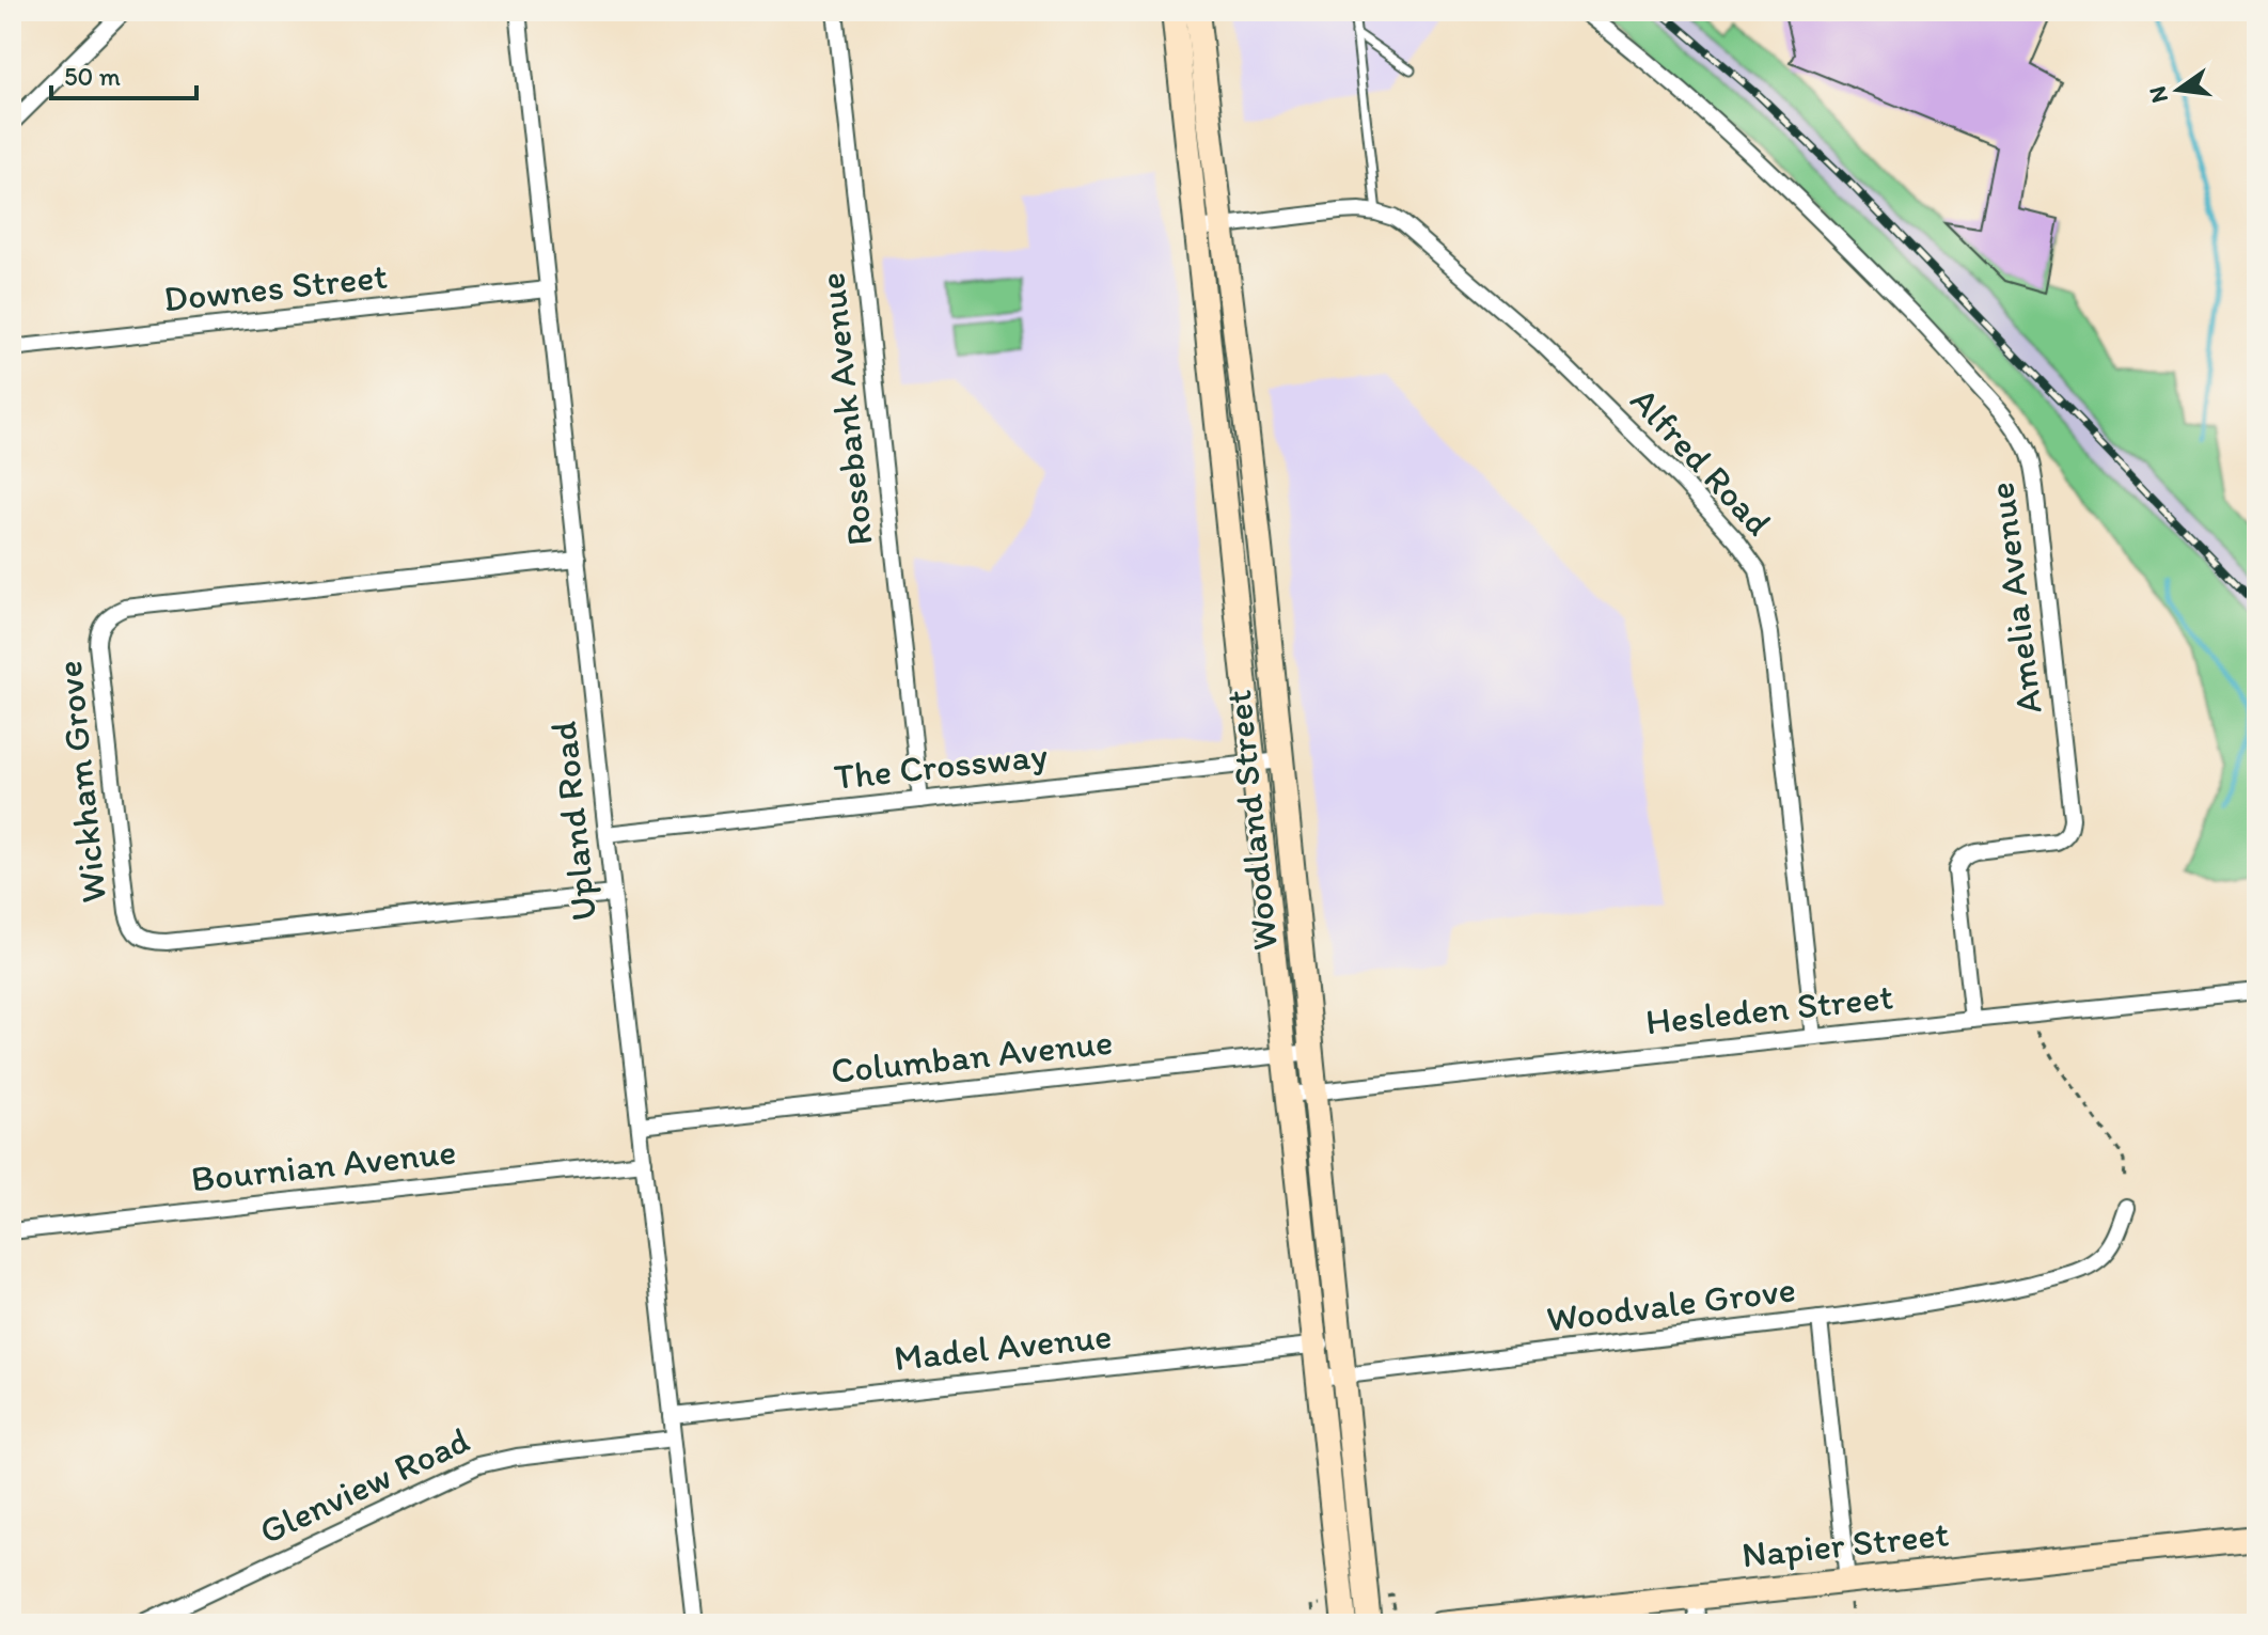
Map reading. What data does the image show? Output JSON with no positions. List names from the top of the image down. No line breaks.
{"streets":{"main road":["Woodland Street","Napier Street"],"street":["Downes Street","Rosebank Avenue","Alfred Road","Amelia Avenue","The Crossway","Wickham Grove","Upland Road","Hesleden Street","Columban Avenue","Bournian Avenue","Woodvale Grove","Madel Avenue","Glenview Road"]},"crossings":[["Downes Street","Upland Road"],["Rosebank Avenue","The Crossway"],["Alfred Road","Woodland Street"],["Alfred Road","Hesleden Street"],["Amelia Avenue","Hesleden Street"],["The Crossway","Woodland Street"],["The Crossway","Upland Road"],["Wickham Grove","Upland Road"],["Woodland Street","Hesleden Street"],["Woodland Street","Columban Avenue"],["Woodland Street","Woodvale Grove"],["Woodland Street","Madel Avenue"],["Upland Road","Columban Avenue"],["Upland Road","Bournian Avenue"],["Upland Road","Madel Avenue"],["Upland Road","Glenview Road"],["Woodvale Grove","Napier Street"]],"scale_bar":"50 m","north":"left"}
